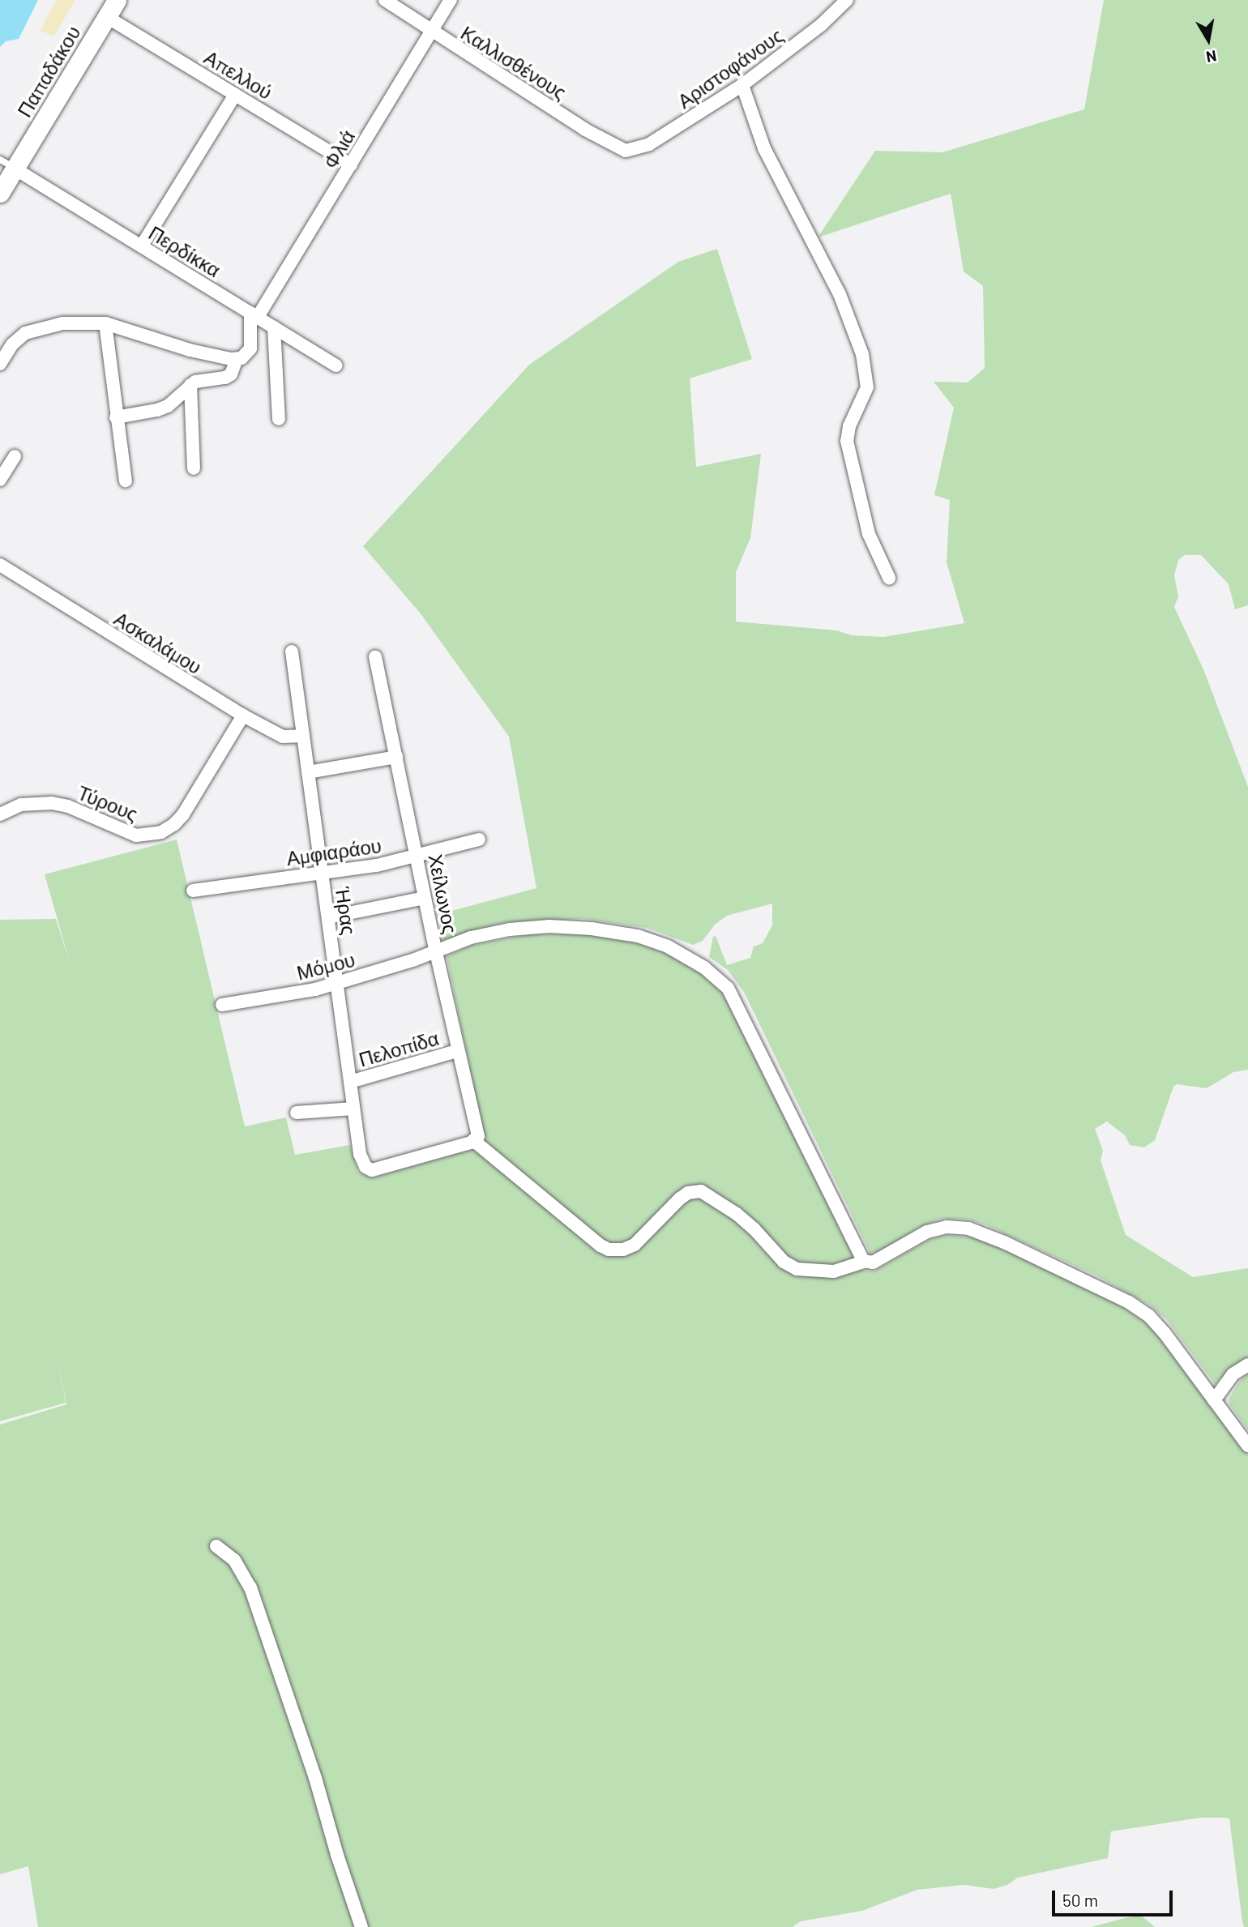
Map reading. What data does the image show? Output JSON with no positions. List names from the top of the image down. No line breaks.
{"streets":{"street":["Καλλισθένους","Αριστοφάνους","Παπαδάκου","Απελλού","Φλιά","Περδίκκα","Ασκαλάμου","Τύρους","Αμφιαράου","Χείλωνος","Ήρας","Μόμου","Πελοπίδα"]},"crossings":[["Καλλισθένους","Αριστοφάνους"],["Καλλισθένους","Φλιά"],["Παπαδάκου","Απελλού"],["Παπαδάκου","Περδίκκα"],["Απελλού","Φλιά"],["Φλιά","Περδίκκα"],["Ασκαλάμου","Τύρους"],["Ασκαλάμου","Ήρας"],["Αμφιαράου","Χείλωνος"],["Αμφιαράου","Ήρας"],["Χείλωνος","Ήρας"],["Χείλωνος","Μόμου"],["Χείλωνος","Πελοπίδα"],["Ήρας","Μόμου"],["Ήρας","Πελοπίδα"]],"scale_bar":"50 m","north":"bottom"}
